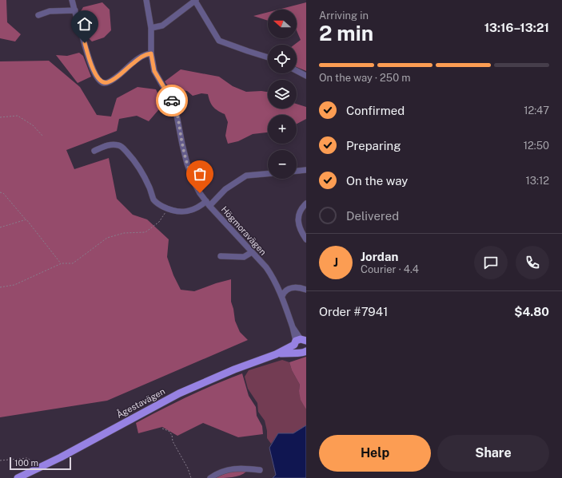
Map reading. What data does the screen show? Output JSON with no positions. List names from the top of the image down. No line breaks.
{"streets":{"main road":["Ågestavägen"],"street":["Högmoravägen"]},"crossings":[["Högmoravägen","Ågestavägen"]],"scale_bar":"100 m","north":"left","page":{"heading":["2 min","Arriving in","13:16–13:21"],"panel":["Jordan","Courier · 4.4","Order #7941","$4.80"],"map_buttons":["+","−"],"bar":"On the way · 250 m","list":[["Confirmed","12:47"],["Preparing","12:50"],["On the way","13:12"],"Delivered"],"round":"J","buttons":["Help","Share"],"scale":"100 m"}}
